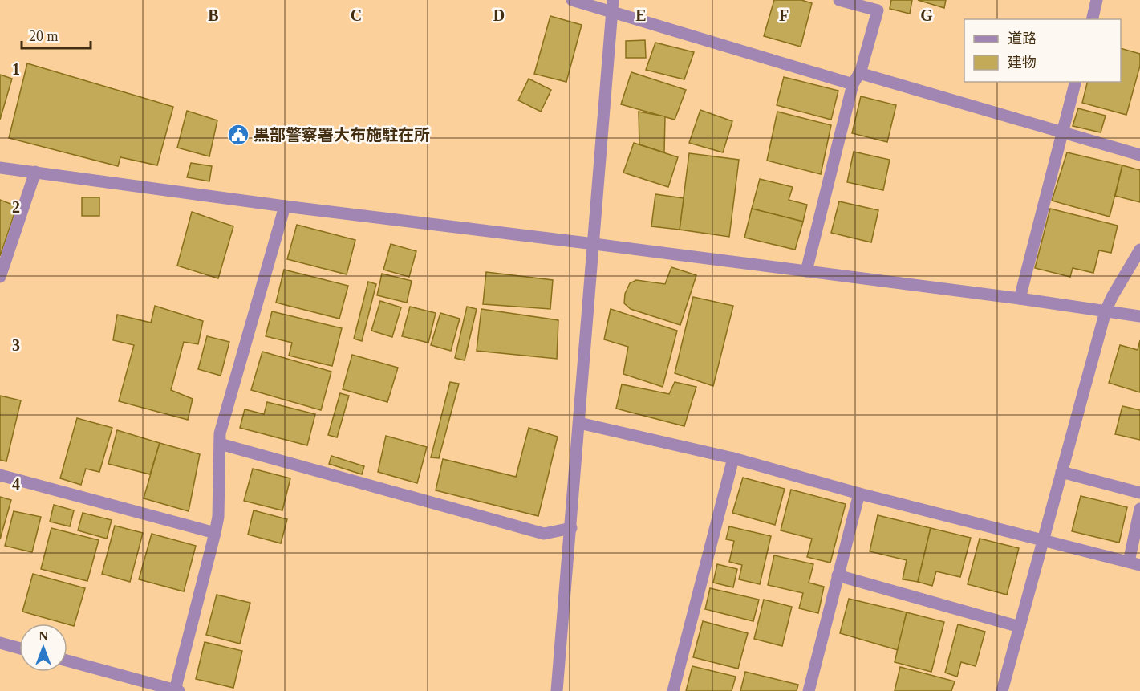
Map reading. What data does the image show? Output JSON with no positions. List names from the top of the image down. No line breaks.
{"places":{"public building":["黒部警察署大布施駐在所"]},"legend":["道路","建物"],"scale_bar":"20 m","north":"top","grid":{"columns":["B","C","D","E","F","G"],"rows":["1","2","3","4"]}}
